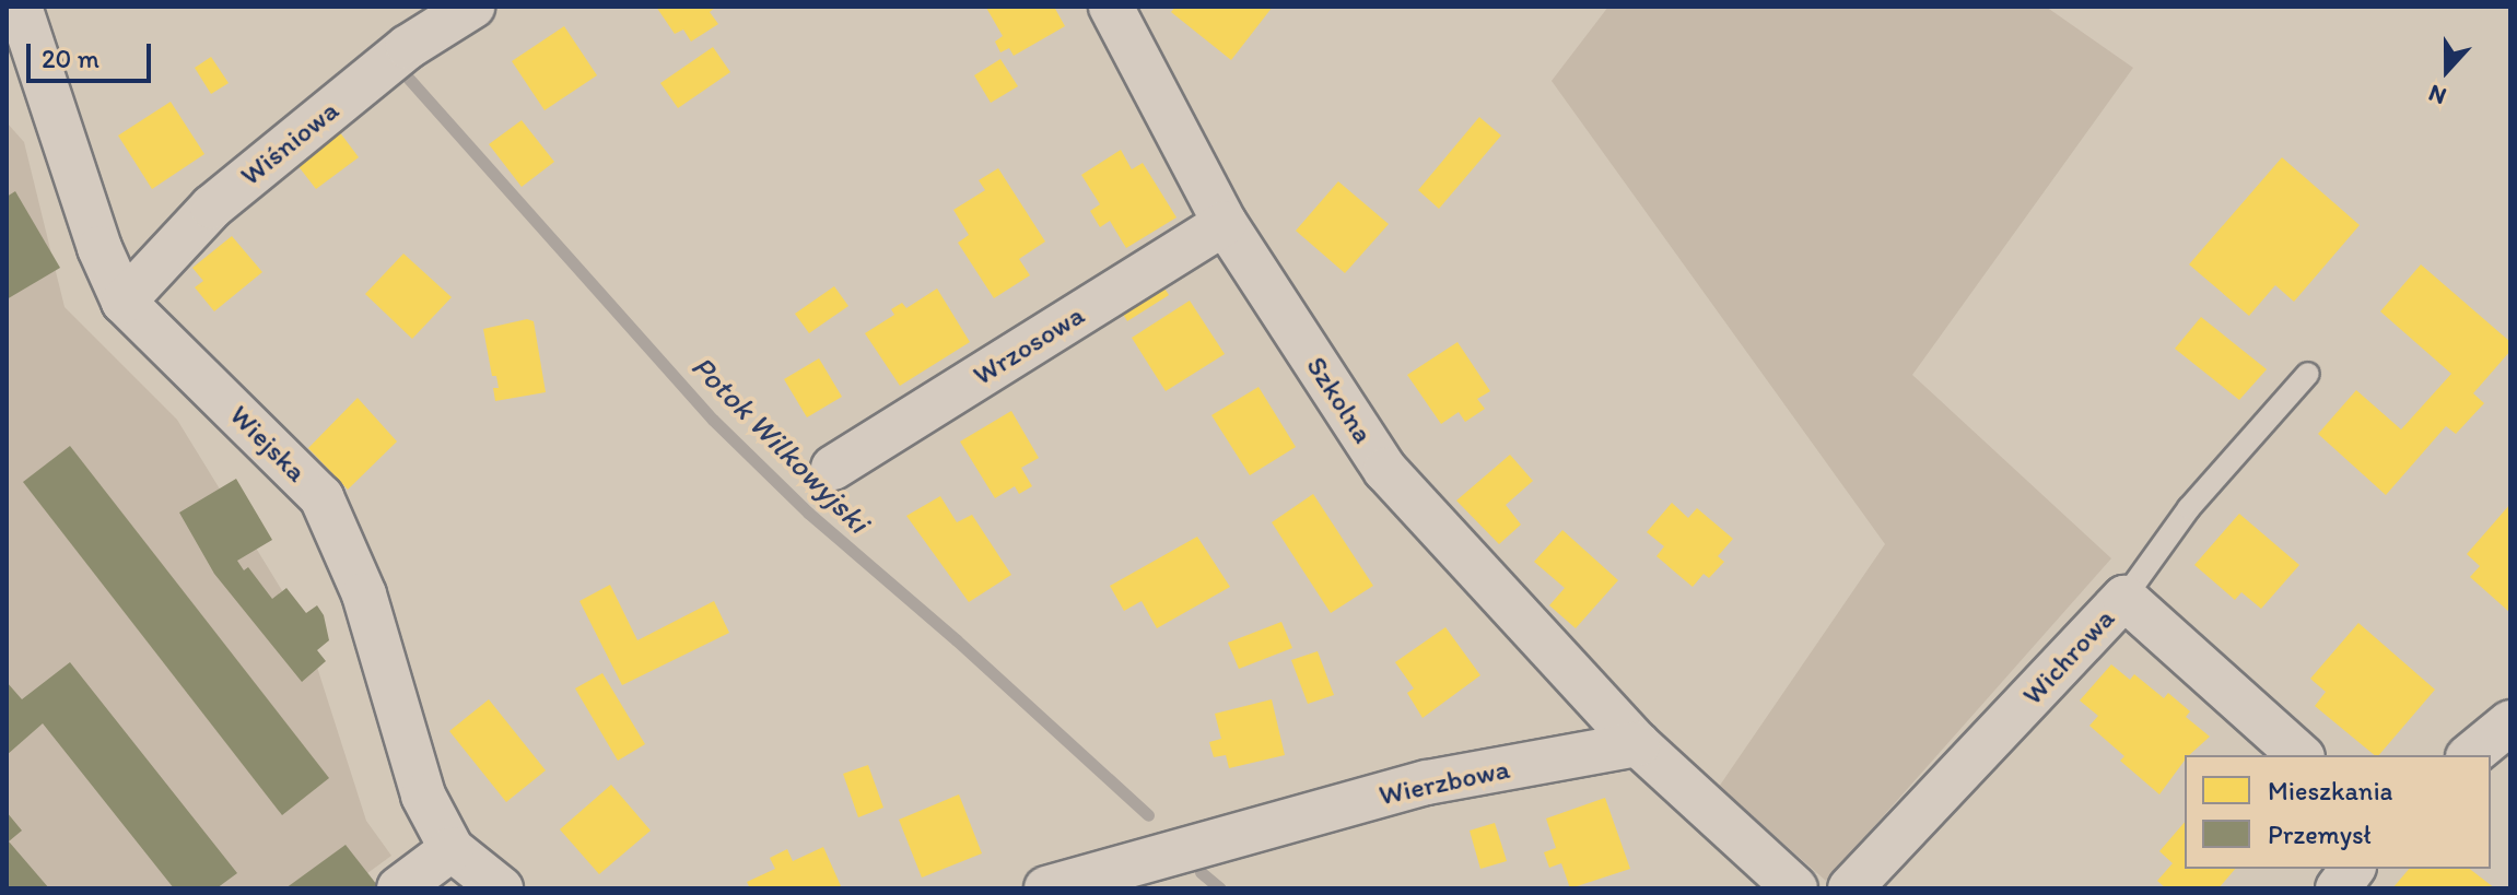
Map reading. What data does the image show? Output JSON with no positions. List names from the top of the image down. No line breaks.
{"streets":{"street":["Wiśniowa","Wrzosowa","Szkolna","Wiejska","Wichrowa","Wierzbowa"]},"crossings":[["Wiśniowa","Wiejska"],["Wrzosowa","Szkolna"],["Szkolna","Wierzbowa"]],"water":["Potok Wilkowyjski"],"legend":["Mieszkania","Przemysł"],"scale_bar":"20 m","north":"bottom"}
